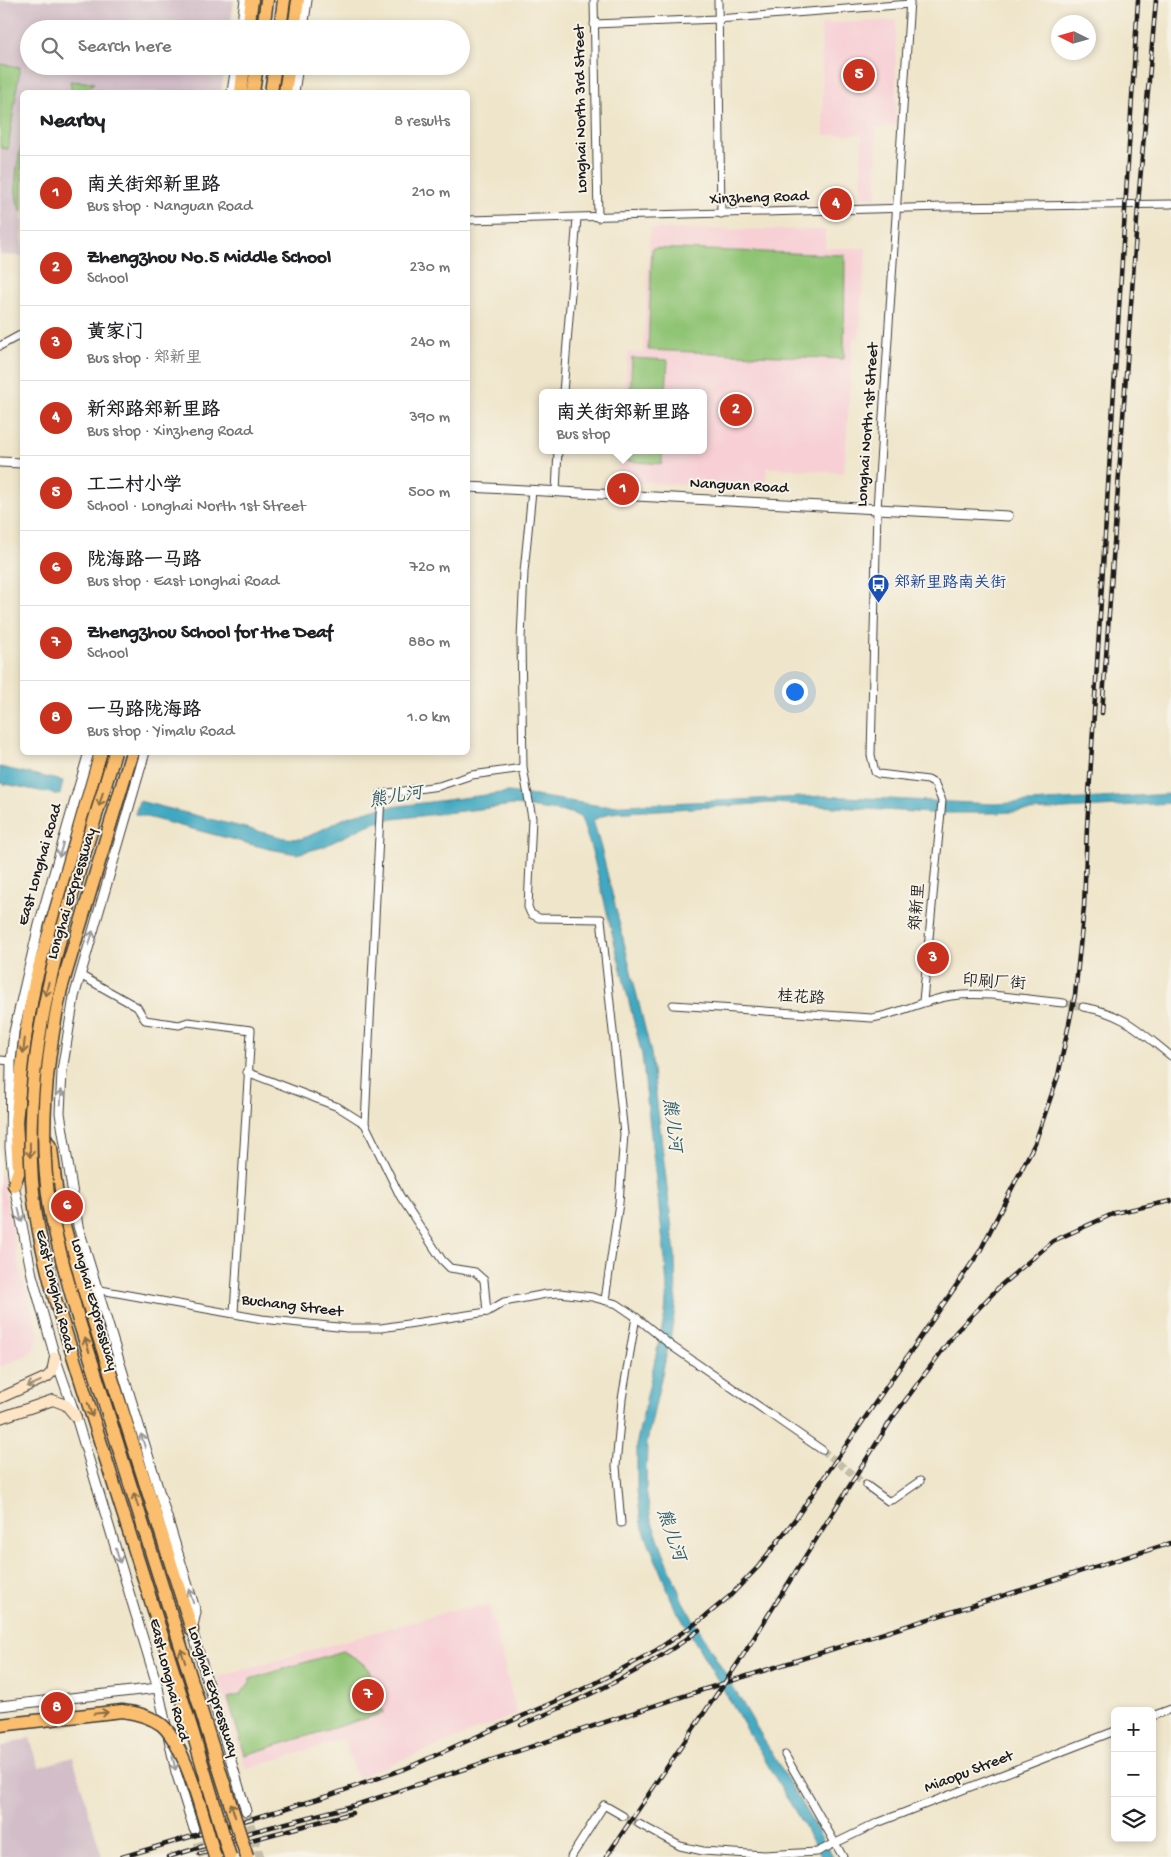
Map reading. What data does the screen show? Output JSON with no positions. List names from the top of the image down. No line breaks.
{"streets":{"highway":["Longhai Expressway"],"street":["Longhai North 3rd Street","Xinzheng Road","Longhai North 1st Street","Nanguan Road","East Longhai Road","郑新里","印刷厂街","桂花路","Buchang Street","Miaopu Street"]},"crossings":[["Longhai North 3rd Street","Xinzheng Road"],["Xinzheng Road","Longhai North 1st Street"],["Longhai North 1st Street","Nanguan Road"],["Longhai North 1st Street","郑新里"],["郑新里","印刷厂街"],["郑新里","桂花路"],["印刷厂街","桂花路"]],"water":["熊儿河"],"places":{"bus stop":["郑新里路南关街"]},"north":"left","page":{"search":"Search here","pins":["5","4","2","1","3","6","7","8"],"heading":["Nearby","8 results"],"list":[{"mark":"1","name":"南关街郑新里路","note":"Bus stop · Nanguan Road","value":"210 m"},{"mark":"2","name":"Zhengzhou No.5 Middle School","note":"School","value":"230 m"},{"mark":"3","name":"黄家门","note":"Bus stop · 郑新里","value":"240 m"},{"mark":"4","name":"新郑路郑新里路","note":"Bus stop · Xinzheng Road","value":"390 m"},{"mark":"5","name":"工二村小学","note":"School · Longhai North 1st Street","value":"500 m"},{"mark":"6","name":"陇海路一马路","note":"Bus stop · East Longhai Road","value":"720 m"},{"mark":"7","name":"Zhengzhou School for the Deaf","note":"School","value":"880 m"},{"mark":"8","name":"一马路陇海路","note":"Bus stop · Yimalu Road","value":"1.0 km"}],"popup":["南关街郑新里路","Bus stop"],"map_buttons":["+","−"]}}
